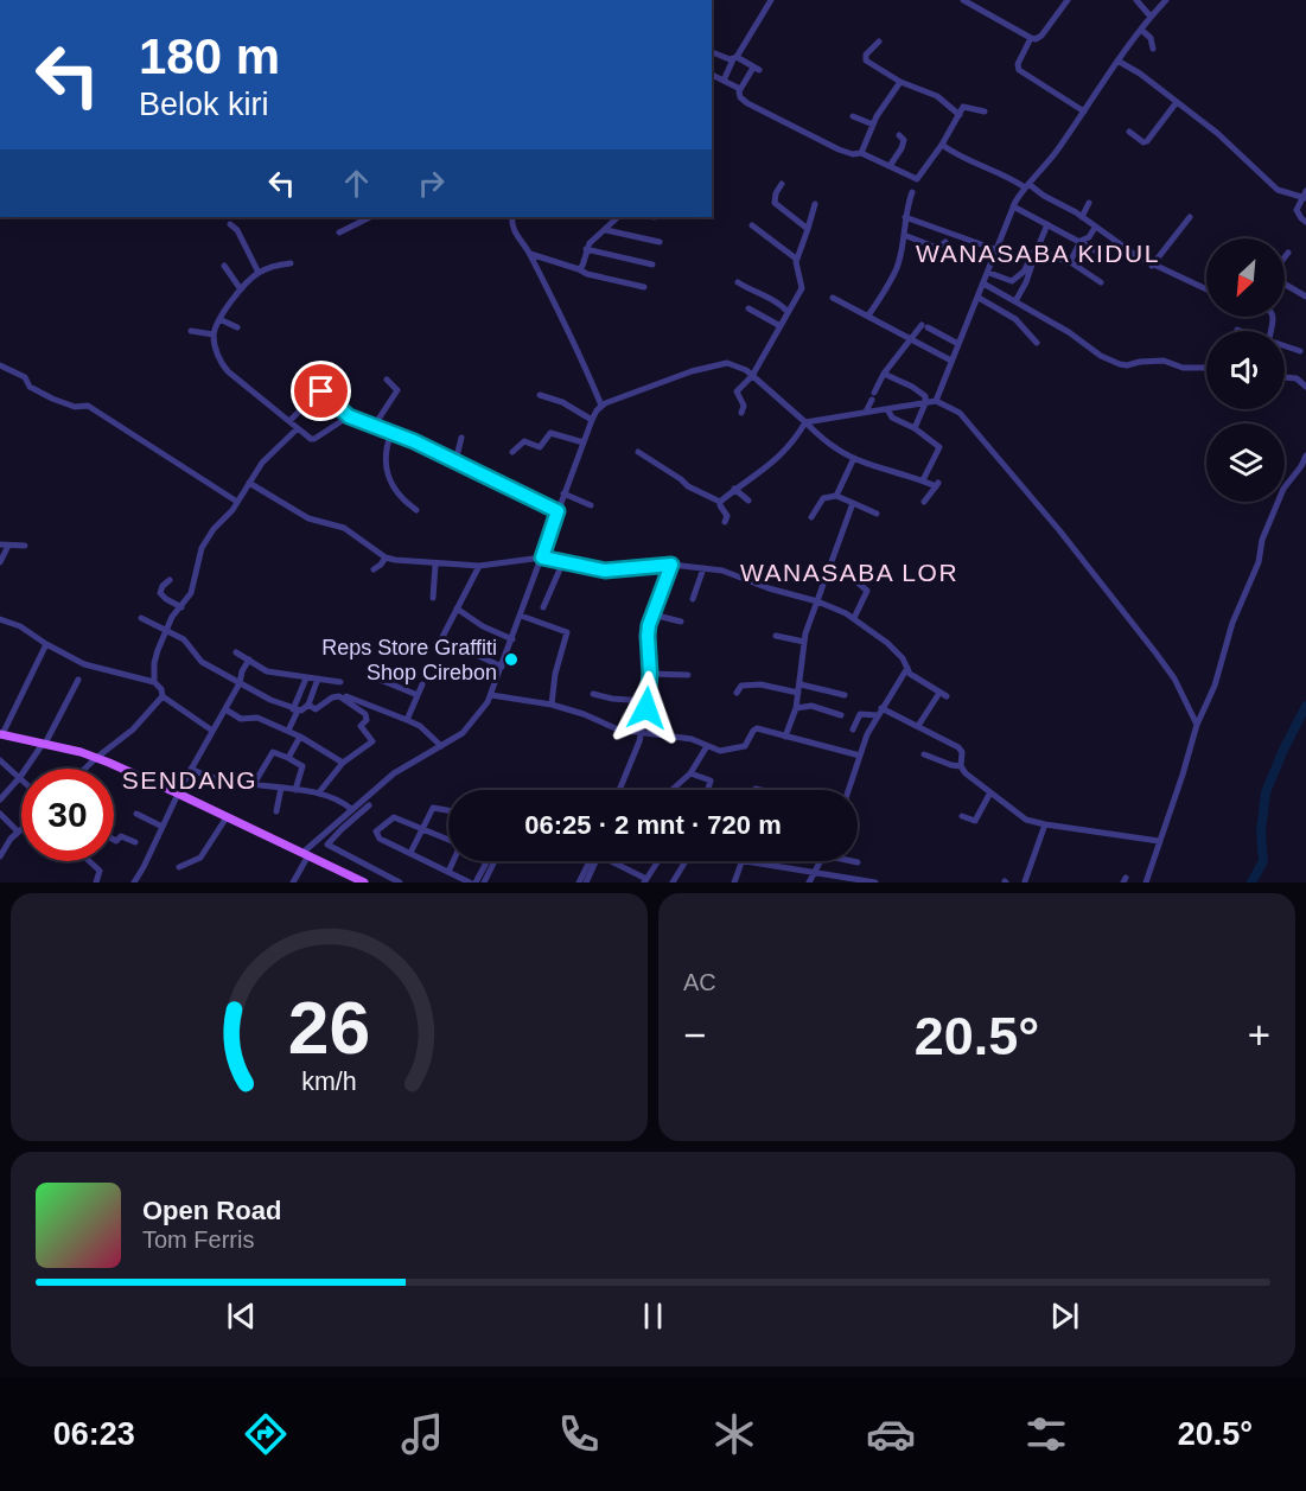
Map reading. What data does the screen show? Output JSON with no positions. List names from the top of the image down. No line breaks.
{"districts":["WANASABA KIDUL","WANASABA LOR","SENDANG"],"places":["Reps Store Graffiti Shop Cirebon"],"north":"bottom left","page":{"turn":["180 m","Belok kiri"],"limit":"30","trip":"06:25 · 2 mnt · 720 m","tile":"AC","heat":["−","20.5°","+"],"song":["Open Road","Tom Ferris"],"tabs":["06:23","20.5°"],"gauge":["26","km/h"]}}
